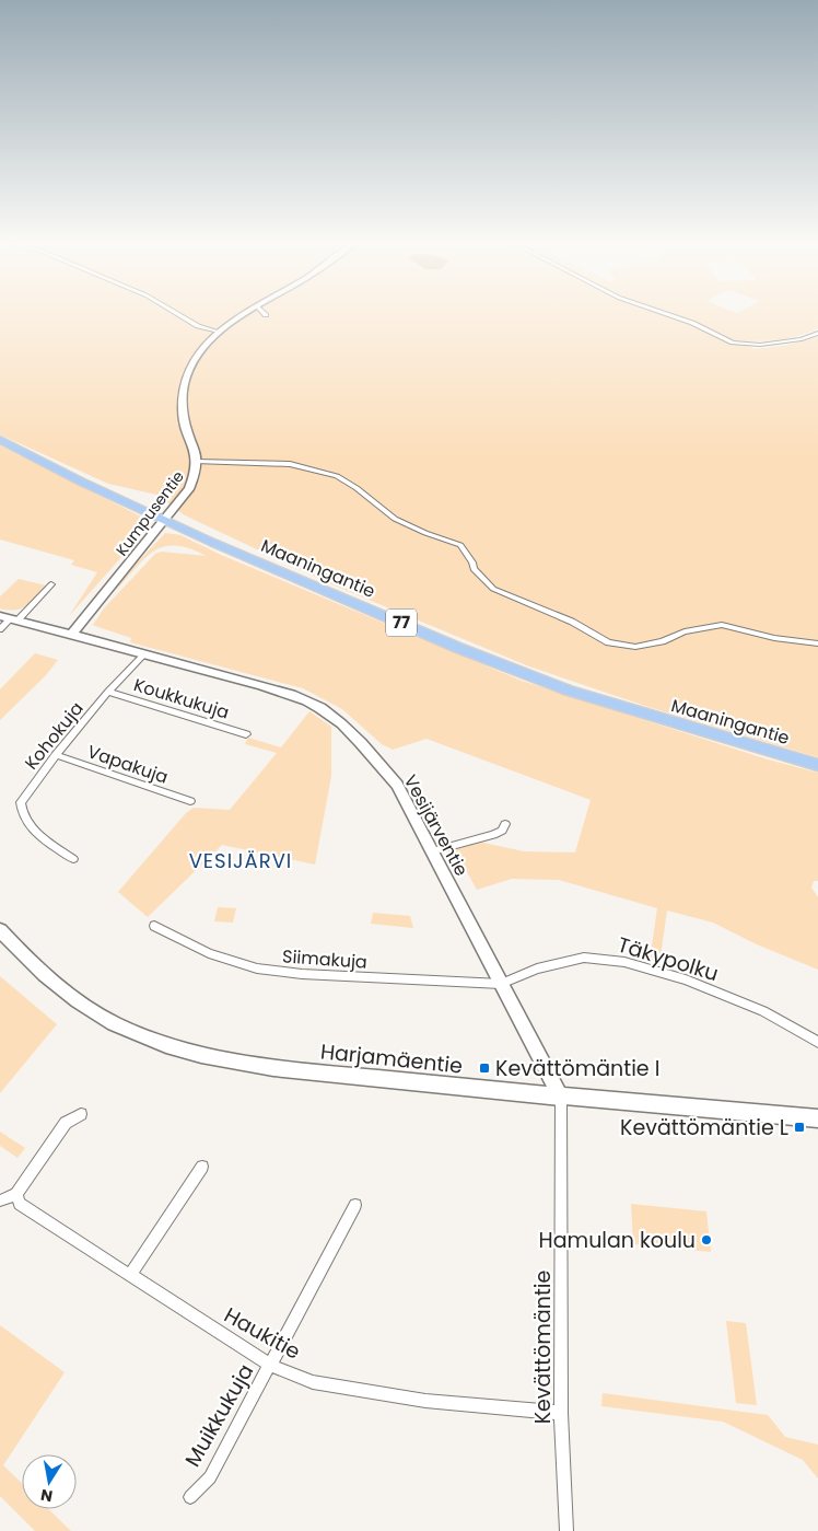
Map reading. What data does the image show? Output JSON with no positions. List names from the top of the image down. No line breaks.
{"streets":{"main road":["Maaningantie","77"],"street":["Kumpusentie","Koukkukuja","Kohokuja","Vapakuja","Vesijärventie","Siimakuja","Täkypolku","Harjamäentie","Haukitie","Kevättömäntie","Muikkukuja"]},"crossings":[["Kumpusentie","Maaningantie"],["Kumpusentie","Vesijärventie"],["Koukkukuja","Kohokuja"],["Kohokuja","Vapakuja"],["Kohokuja","Vesijärventie"],["Vesijärventie","Siimakuja"],["Vesijärventie","Täkypolku"],["Vesijärventie","Harjamäentie"],["Vesijärventie","Kevättömäntie"],["Siimakuja","Täkypolku"],["Harjamäentie","Kevättömäntie"],["Haukitie","Kevättömäntie"],["Haukitie","Muikkukuja"]],"districts":["VESIJÄRVI"],"places":{"transit":["Kevättömäntie I","Kevättömäntie L"],"other":["Hamulan koulu"]},"north":"bottom"}
